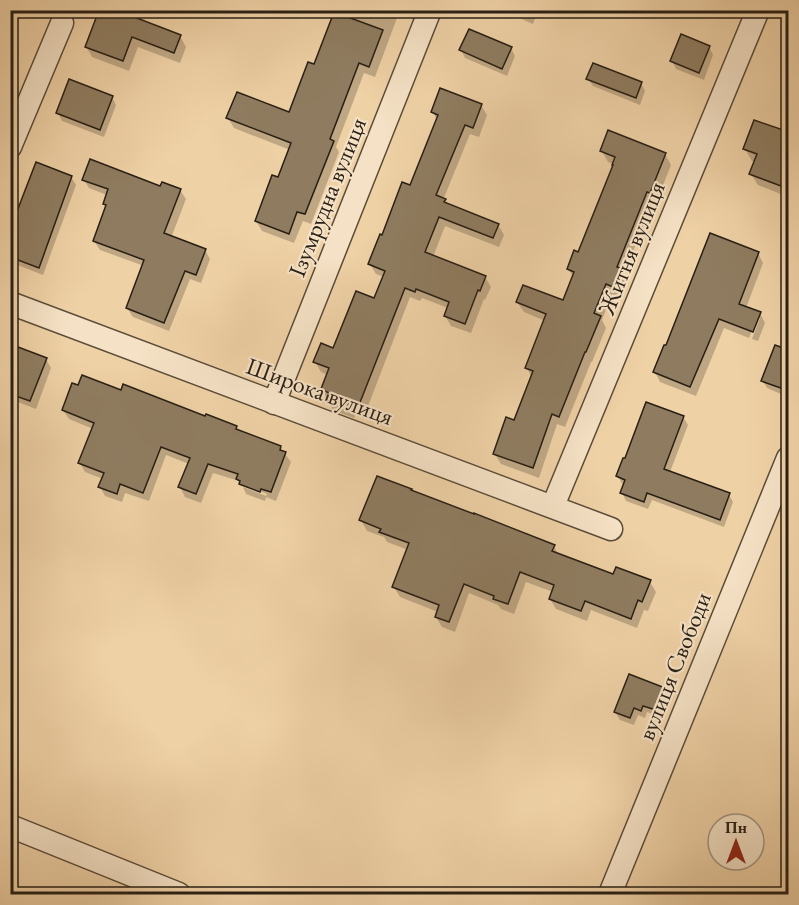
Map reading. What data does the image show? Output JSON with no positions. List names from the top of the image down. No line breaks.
{"streets":{"street":["Ізумрудна вулиця","Житня вулиця","Широка вулиця","вулиця Свободи"]},"crossings":[["Ізумрудна вулиця","Широка вулиця"],["Житня вулиця","Широка вулиця"]],"north":"top"}
